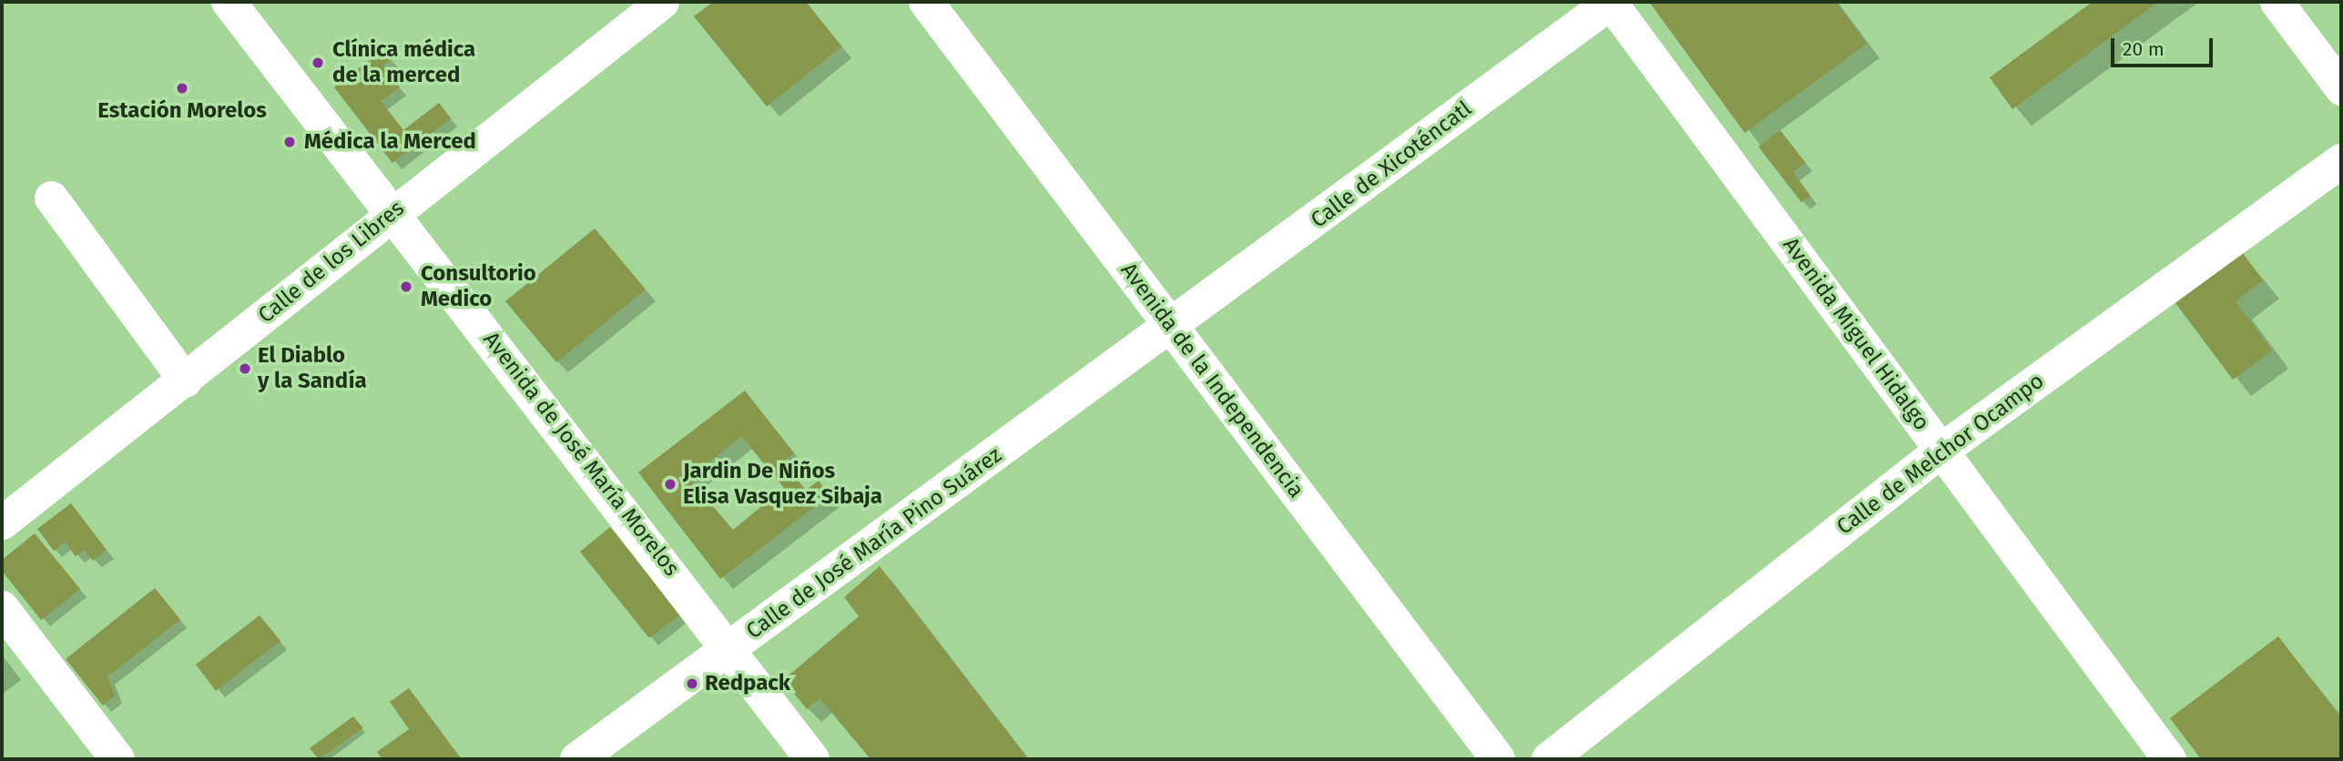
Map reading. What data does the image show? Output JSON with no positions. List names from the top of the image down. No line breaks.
{"streets":{"main road":["Calle de Xicoténcatl","Avenida de la Independencia","Avenida de José María Morelos","Calle de Melchor Ocampo","Calle de José María Pino Suárez"],"street":["Calle de los Libres","Avenida Miguel Hidalgo"]},"crossings":[["Calle de Xicoténcatl","Avenida Miguel Hidalgo"],["Calle de Xicoténcatl","Avenida de la Independencia"],["Calle de Xicoténcatl","Calle de José María Pino Suárez"],["Calle de los Libres","Avenida de José María Morelos"],["Avenida Miguel Hidalgo","Calle de Melchor Ocampo"],["Avenida de la Independencia","Calle de José María Pino Suárez"],["Avenida de José María Morelos","Calle de José María Pino Suárez"]],"places":["Clínica médica de la merced","Estación Morelos","Médica la Merced","Consultorio Medico","El Diablo y la Sandía","Jardin De Niños Elisa Vasquez Sibaja","Redpack"],"scale_bar":"20 m"}
